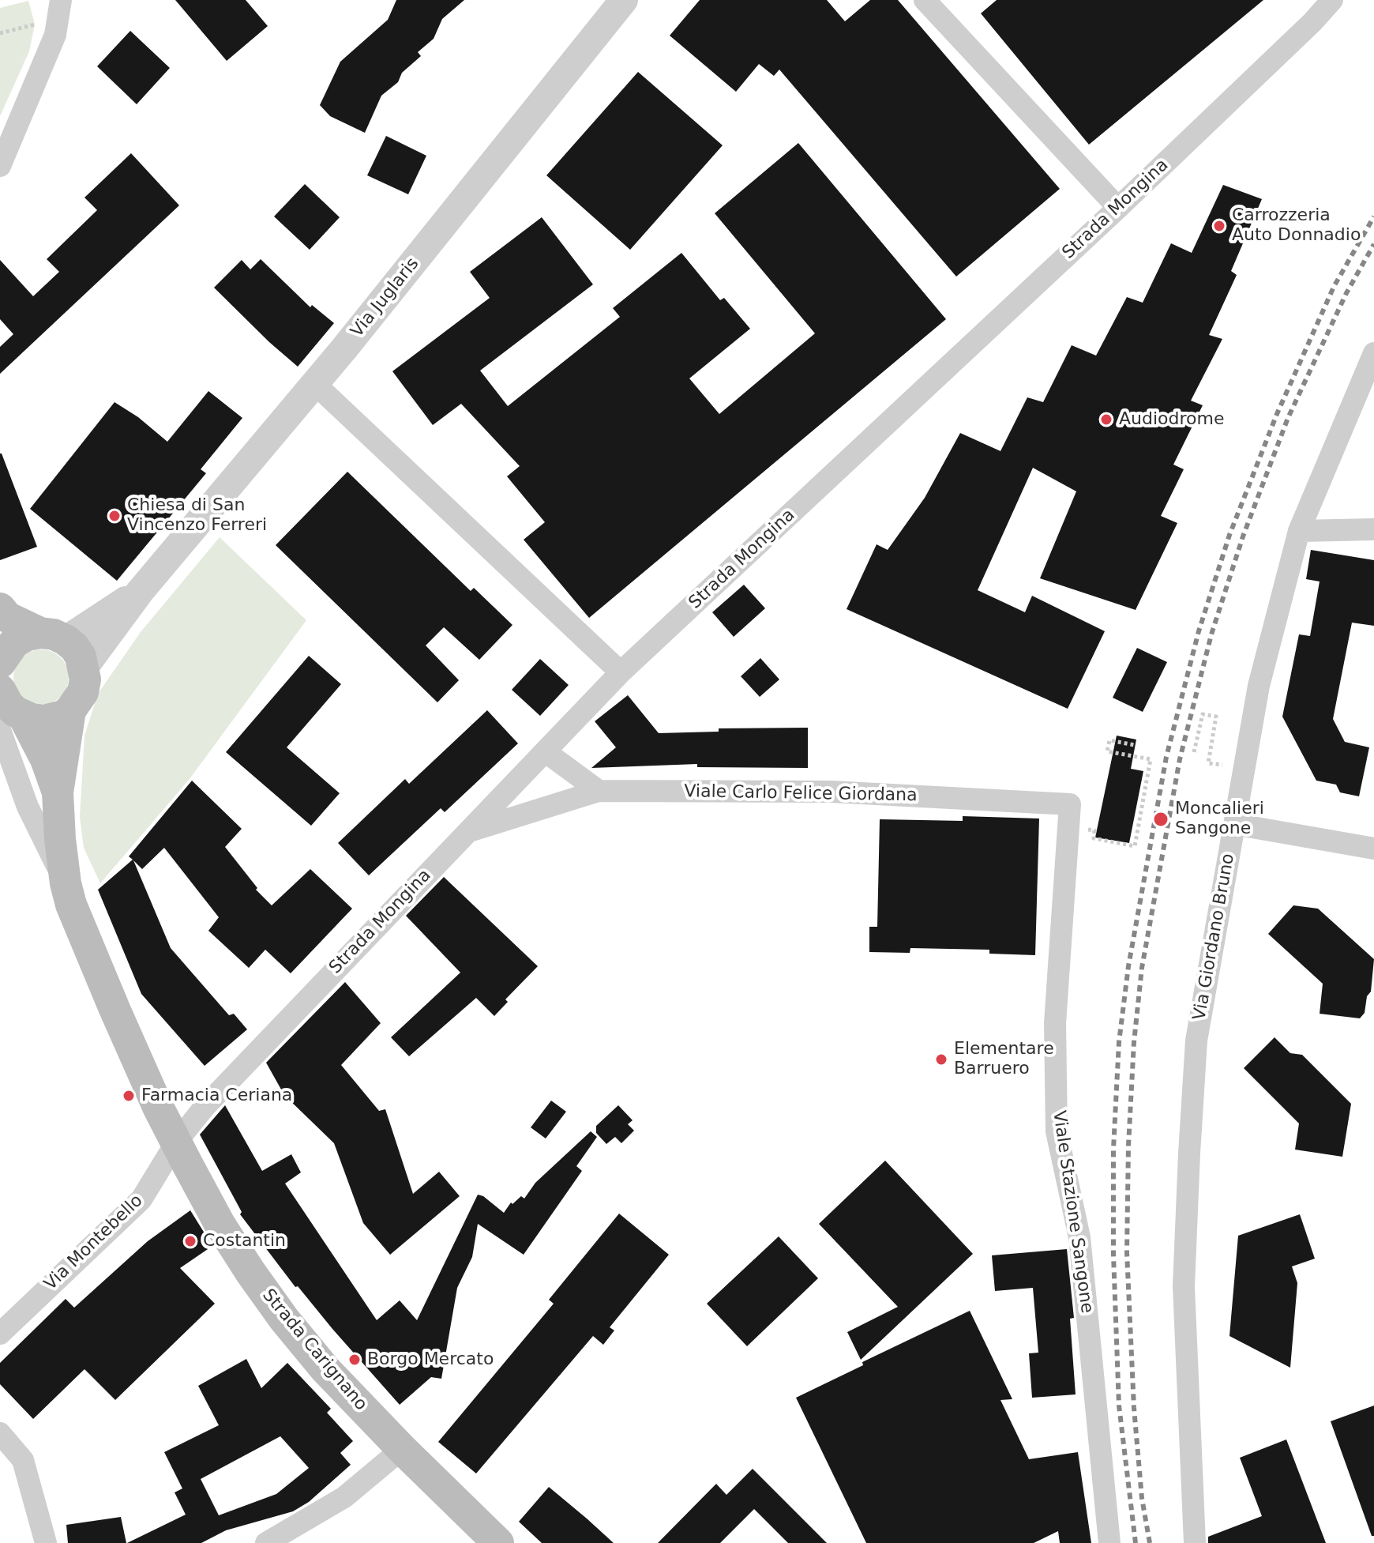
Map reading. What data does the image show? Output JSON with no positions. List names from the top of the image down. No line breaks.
{"streets":{"main road":["Strada Carignano"],"street":["Strada Mongina","Via Juglaris","Viale Carlo Felice Giordana","Via Giordano Bruno","Viale Stazione Sangone","Via Montebello"]},"crossings":[["Strada Mongina","Viale Carlo Felice Giordana"],["Strada Mongina","Via Montebello"],["Strada Mongina","Strada Carignano"],["Via Juglaris","Strada Carignano"],["Viale Carlo Felice Giordana","Viale Stazione Sangone"],["Via Montebello","Strada Carignano"]],"places":["Carrozzeria Auto Donnadio","Audiodrome","Chiesa di San Vincenzo Ferreri","Moncalieri Sangone","Elementare Barruero","Farmacia Ceriana","Costantin","Borgo Mercato"]}
